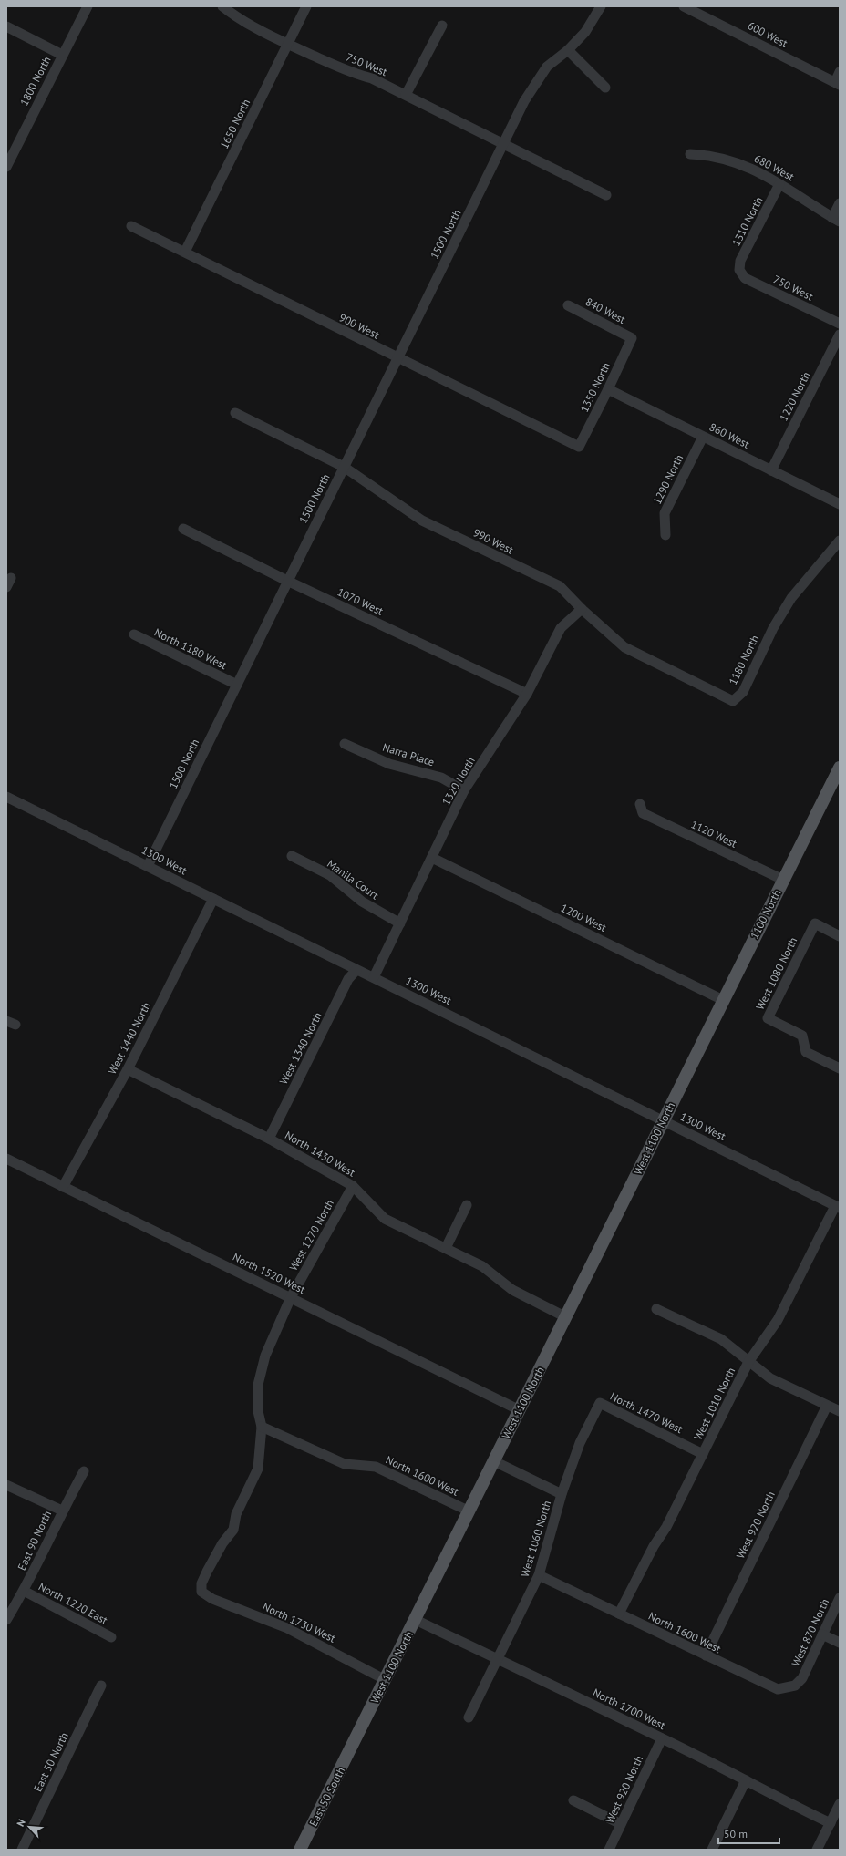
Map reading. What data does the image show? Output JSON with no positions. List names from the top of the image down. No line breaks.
{"streets":{"main road":["1100 North","West 1100 North","East 50 South"],"street":["600 West","750 West","1800 North","1650 North","680 West","1310 North","1500 North","840 West","900 West","1350 North","1220 North","860 West","1290 North","990 West","1070 West","North 1180 West","1180 North","Narra Place","1320 North","1120 West","1300 West","Manila Court","1200 West","West 1080 North","West 1440 North","West 1340 North","North 1430 West","West 1270 North","North 1520 West","West 1010 North","North 1470 West","North 1600 West","West 920 North","West 1060 North","East 90 North","North 1220 East","North 1730 West","West 870 North","North 1700 West","East 50 North"]},"crossings":[["750 West","1650 North"],["750 West","1310 North"],["750 West","1500 North"],["1650 North","900 West"],["680 West","1310 North"],["1500 North","900 West"],["1500 North","990 West"],["1500 North","1070 West"],["1500 North","North 1180 West"],["1500 North","1300 West"],["840 West","1350 North"],["900 West","1350 North"],["1350 North","860 West"],["1220 North","860 West"],["860 West","1290 North"],["990 West","1180 North"],["990 West","1320 North"],["1070 West","1320 North"],["Narra Place","1320 North"],["1320 North","1300 West"],["1320 North","Manila Court"],["1320 North","1200 West"],["1120 West","1100 North"],["1300 West","West 1440 North"],["1300 West","West 1340 North"],["1300 West","West 1100 North"],["1300 West","West 1010 North"],["1100 North","1200 West"],["1100 North","West 1100 North"],["West 1440 North","North 1430 West"],["West 1440 North","North 1520 West"],["West 1340 North","North 1430 West"],["West 1100 North","North 1430 West"],["West 1100 North","North 1520 West"],["West 1100 North","North 1600 West"],["West 1100 North","North 1730 West"],["West 1100 North","North 1700 West"],["West 1100 North","East 50 South"],["North 1430 West","West 1270 North"],["West 1270 North","North 1520 West"],["West 1270 North","North 1600 West"],["West 1270 North","North 1730 West"],["West 1010 North","North 1470 West"],["West 1010 North","North 1600 West"],["North 1470 West","West 1060 North"],["North 1600 West","West 920 North"],["North 1600 West","West 1060 North"],["North 1600 West","West 870 North"],["West 920 North","North 1700 West"],["West 1060 North","North 1700 West"],["East 90 North","North 1220 East"]],"scale_bar":"50 m","north":"top left"}
